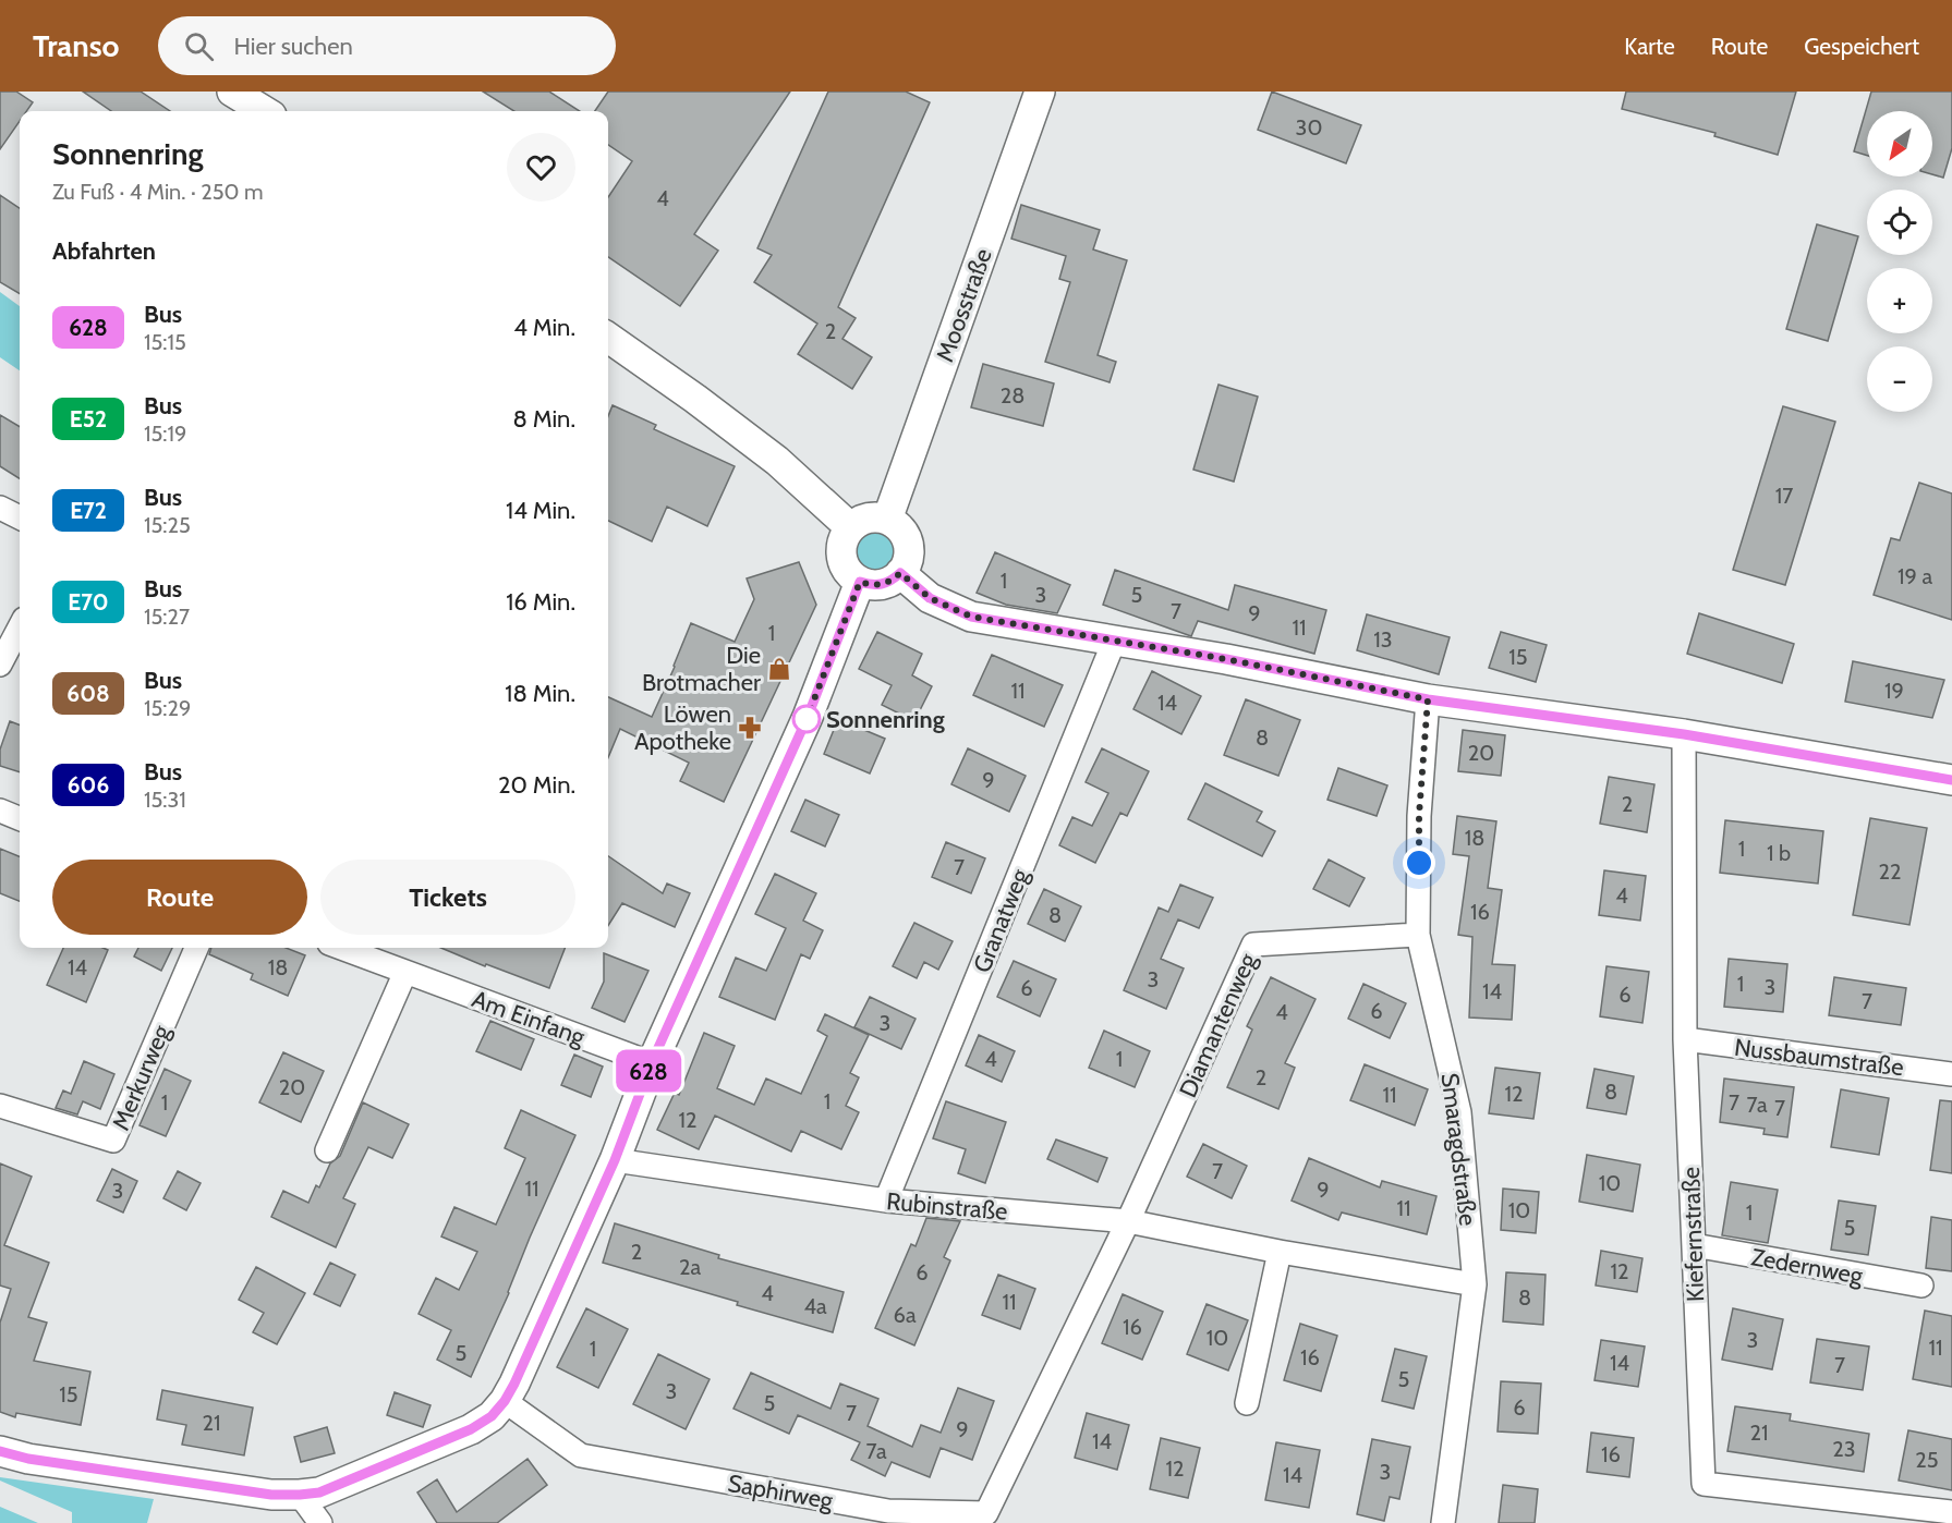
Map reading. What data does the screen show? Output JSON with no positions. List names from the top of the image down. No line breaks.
{"streets":{"street":["Moosstraße","Granatweg","Am Einfang","Diamantenweg","Nussbaumstraße","Merkurweg","Smaragdstraße","Rubinstraße","Kiefernstraße","Zedernweg","Saphirweg"]},"crossings":[["Granatweg","Rubinstraße"],["Diamantenweg","Smaragdstraße"],["Diamantenweg","Rubinstraße"],["Diamantenweg","Saphirweg"],["Nussbaumstraße","Kiefernstraße"],["Smaragdstraße","Rubinstraße"],["Rubinstraße","Saphirweg"],["Kiefernstraße","Zedernweg"]],"places":{"shop":["Die Brotmacher"],"other":["Sonnenring"],"pharmacy":["Löwen Apotheke"]},"lines":["bus line 628"],"house_numbers":["30","4","2","28","17","19 a","1","3","5","7","9","11","1","13","15","11","19","14","8","20","9","2","18","1","1 b","7","22","4","16","8","14","18","3","1","3","6","14","6","7","6","4","3","4","1","2","20","8","12","11","1","1","7","7a","7","12","7","10","11","9","3","11","10","1","5","2","2a","12","6","4","8","11","4a","6a","16","10","3","11","1","5","16","14","7","5","3","15","5","6","7","21","9","21","14","23","7a","16","25","12","3","14"],"north":"bottom left","page":{"header":"Transo","search":"Hier suchen","nav":["Karte","Route","Gespeichert"],"on_map":"628","map_buttons":["+","−"],"heading":[["Sonnenring","Zu Fuß · 4 Min. · 250 m"],"Abfahrten"],"list":[{"mark":"628","name":"Bus","note":"15:15","value":"4 Min."},{"mark":"E52","name":"Bus","note":"15:19","value":"8 Min."},{"mark":"E72","name":"Bus","note":"15:25","value":"14 Min."},{"mark":"E70","name":"Bus","note":"15:27","value":"16 Min."},{"mark":"608","name":"Bus","note":"15:29","value":"18 Min."},{"mark":"606","name":"Bus","note":"15:31","value":"20 Min."}],"buttons":["Route","Tickets"]}}
